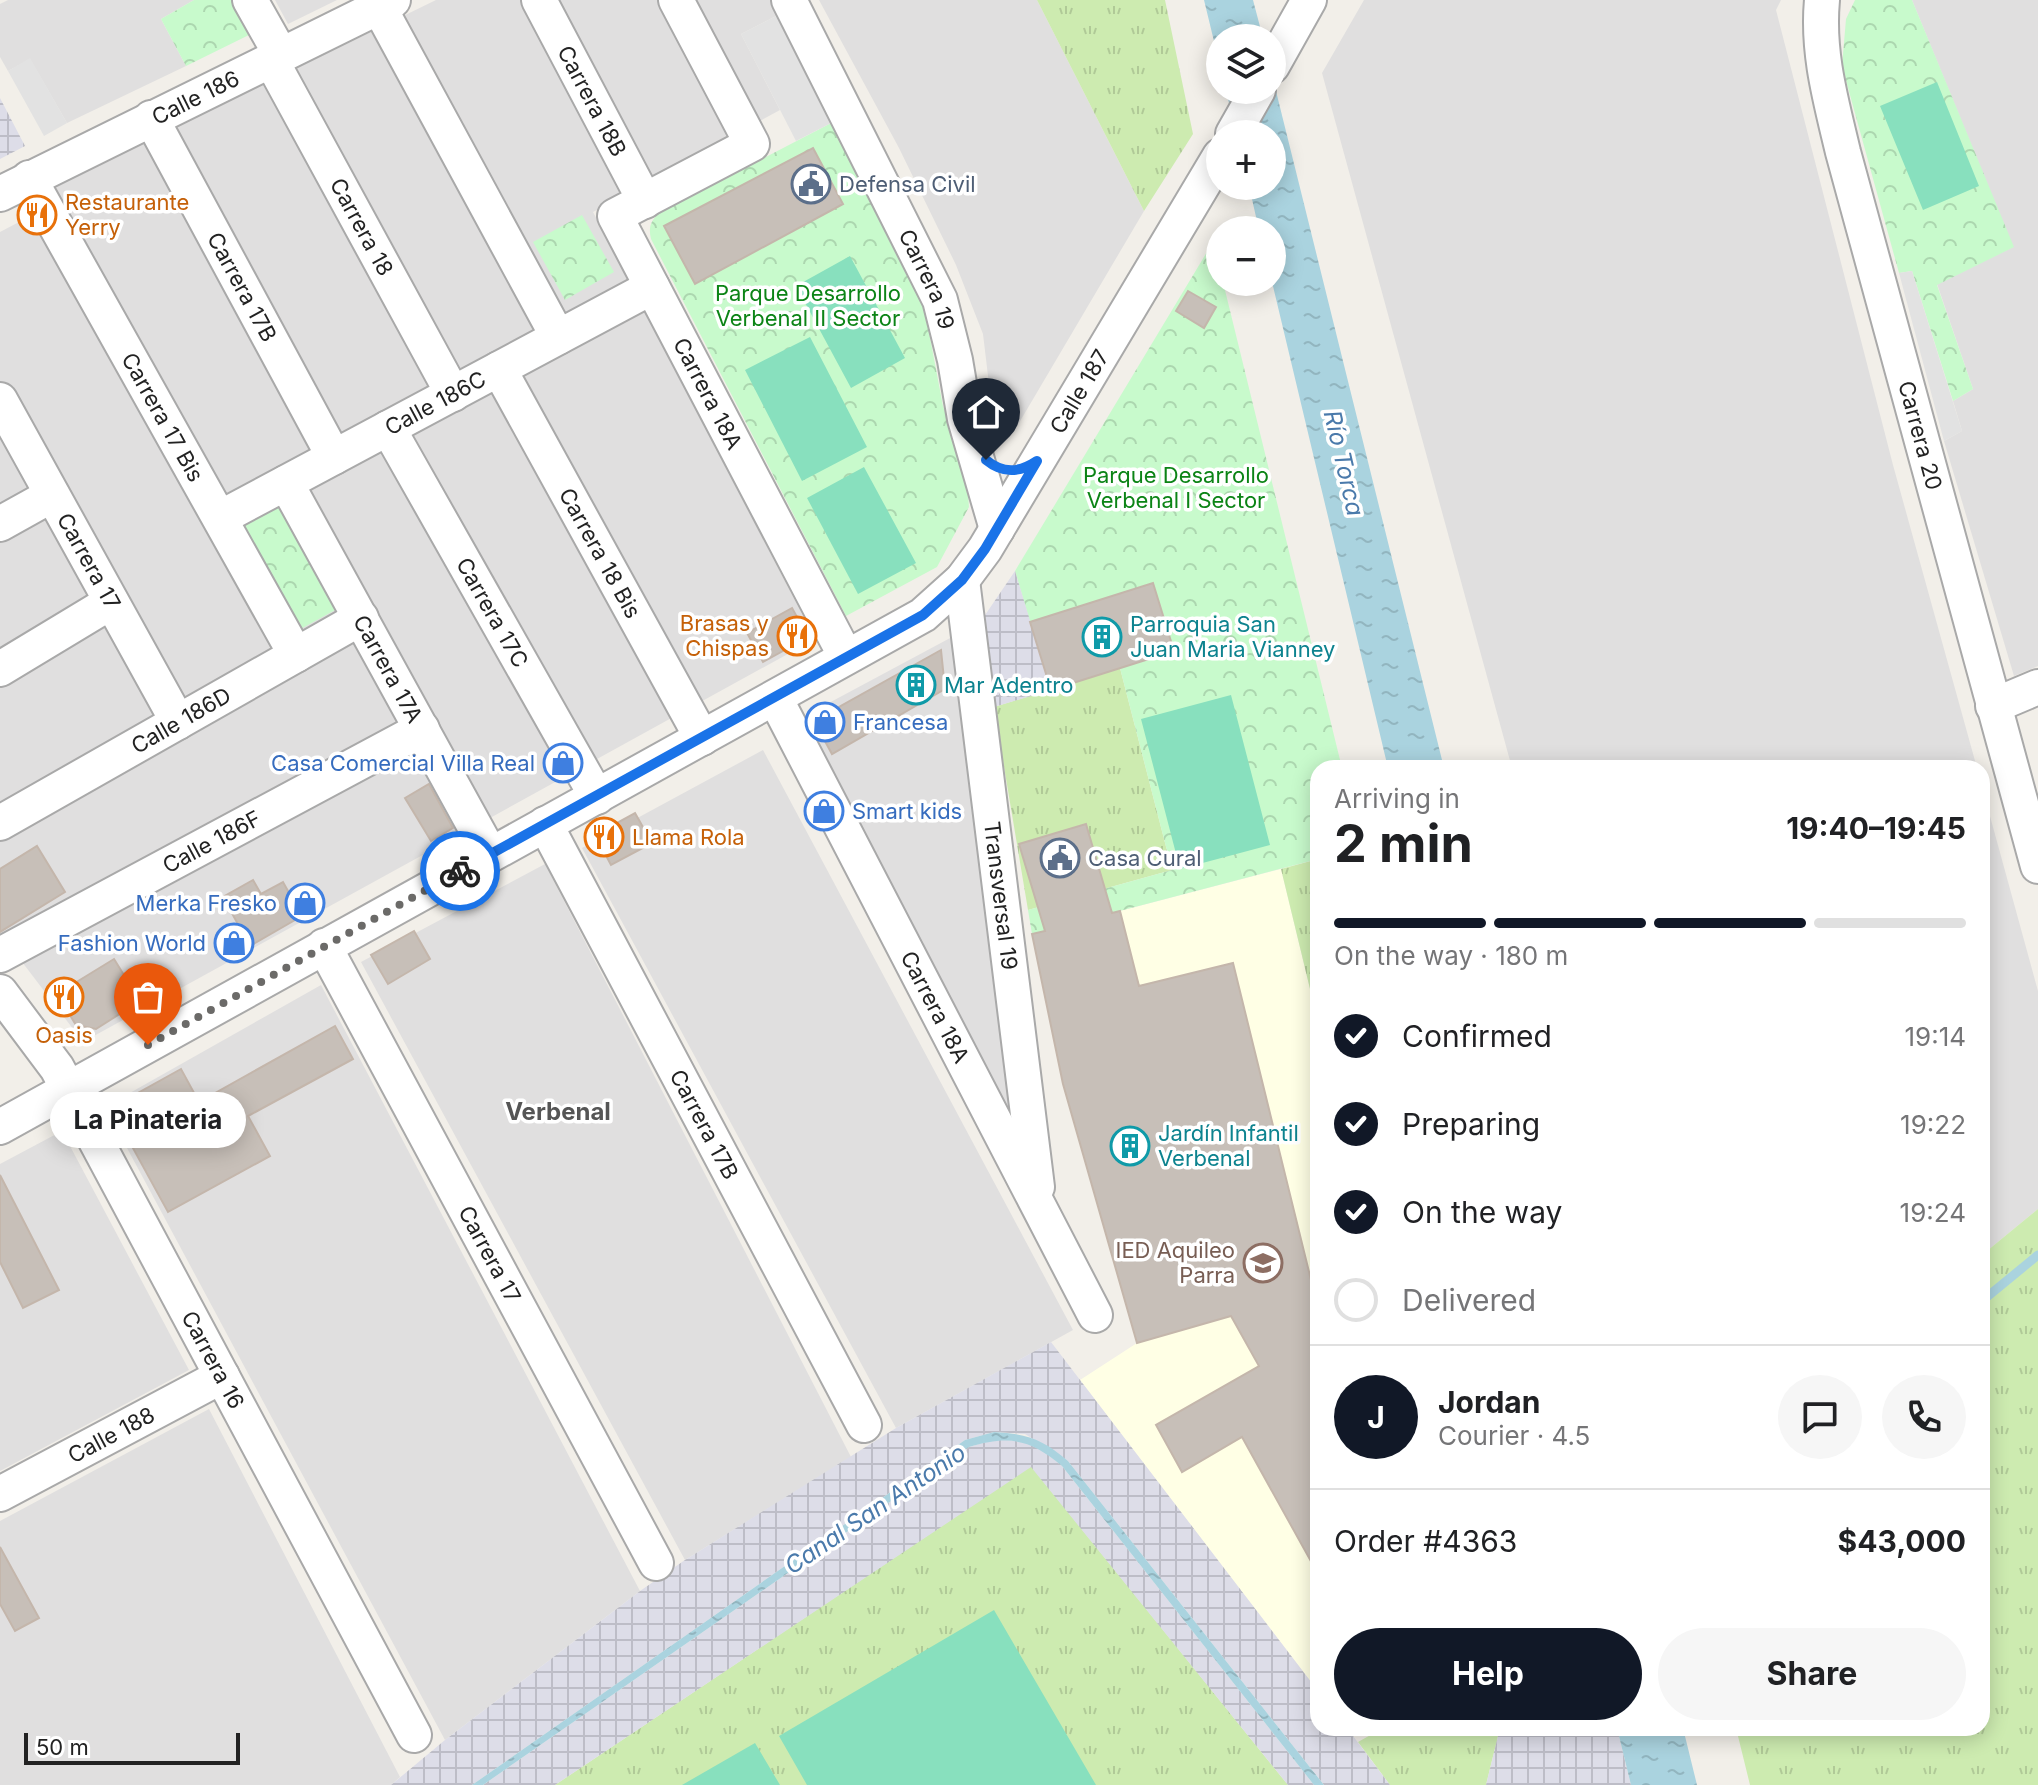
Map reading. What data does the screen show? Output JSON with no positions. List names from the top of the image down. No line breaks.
{"streets":{"street":["Calle 186","Carrera 18B","Carrera 18","Carrera 19","Carrera 17B","Calle 187","Carrera 18A","Calle 186C","Carrera 17 Bis","Carrera 20","Carrera 18 Bis","Carrera 17","Carrera 17C","Carrera 17A","Calle 186D","Calle 186F","Transversal 19","Carrera 16","Calle 188"]},"crossings":[["Calle 186","Carrera 18"],["Calle 186","Carrera 17B"],["Calle 186","Carrera 17 Bis"],["Carrera 18B","Carrera 18A"],["Carrera 18","Calle 186C"],["Carrera 19","Calle 187"],["Carrera 17B","Calle 187"],["Carrera 17B","Calle 186C"],["Calle 187","Carrera 18A"],["Calle 187","Carrera 18 Bis"],["Calle 187","Carrera 17"],["Calle 187","Carrera 17C"],["Calle 187","Carrera 17A"],["Calle 187","Transversal 19"],["Calle 187","Carrera 16"],["Carrera 18A","Calle 186C"],["Carrera 18A","Transversal 19"],["Calle 186C","Carrera 17 Bis"],["Calle 186C","Carrera 18 Bis"],["Calle 186C","Carrera 17C"],["Calle 186C","Carrera 17A"],["Carrera 17 Bis","Calle 186D"],["Carrera 17","Calle 186D"],["Carrera 17A","Calle 186D"],["Carrera 17A","Calle 186F"],["Carrera 16","Calle 188"]],"districts":["Verbenal"],"water":["Río Torca","Canal San Antonio"],"parks":["Parque Desarrollo Verbenal II Sector","Parque Desarrollo Verbenal I Sector"],"places":{"public building":["Defensa Civil","Casa Cural"],"restaurant":["Restaurante Yerry","Brasas y Chispas","Llama Rola","Oasis"],"building":["Parroquia San Juan Maria Vianney","Mar Adentro","Jardín Infantil Verbenal"],"shop":["Francesa","Casa Comercial Villa Real","Smart kids","Merka Fresko","Fashion World"],"other":["La Pinateria"],"school or university":["IED Aquileo Parra"]},"scale_bar":"50 m","page":{"map_buttons":["+","−"],"heading":["2 min","Arriving in","19:40–19:45"],"panel":["Jordan","Courier · 4.5","Order #4363","$43,000"],"bar":"On the way · 180 m","list":[["Confirmed","19:14"],["Preparing","19:22"],["On the way","19:24"],"Delivered"],"bubble":"La Pinateria","round":"J","buttons":["Help","Share"],"scale":"50 m"}}
